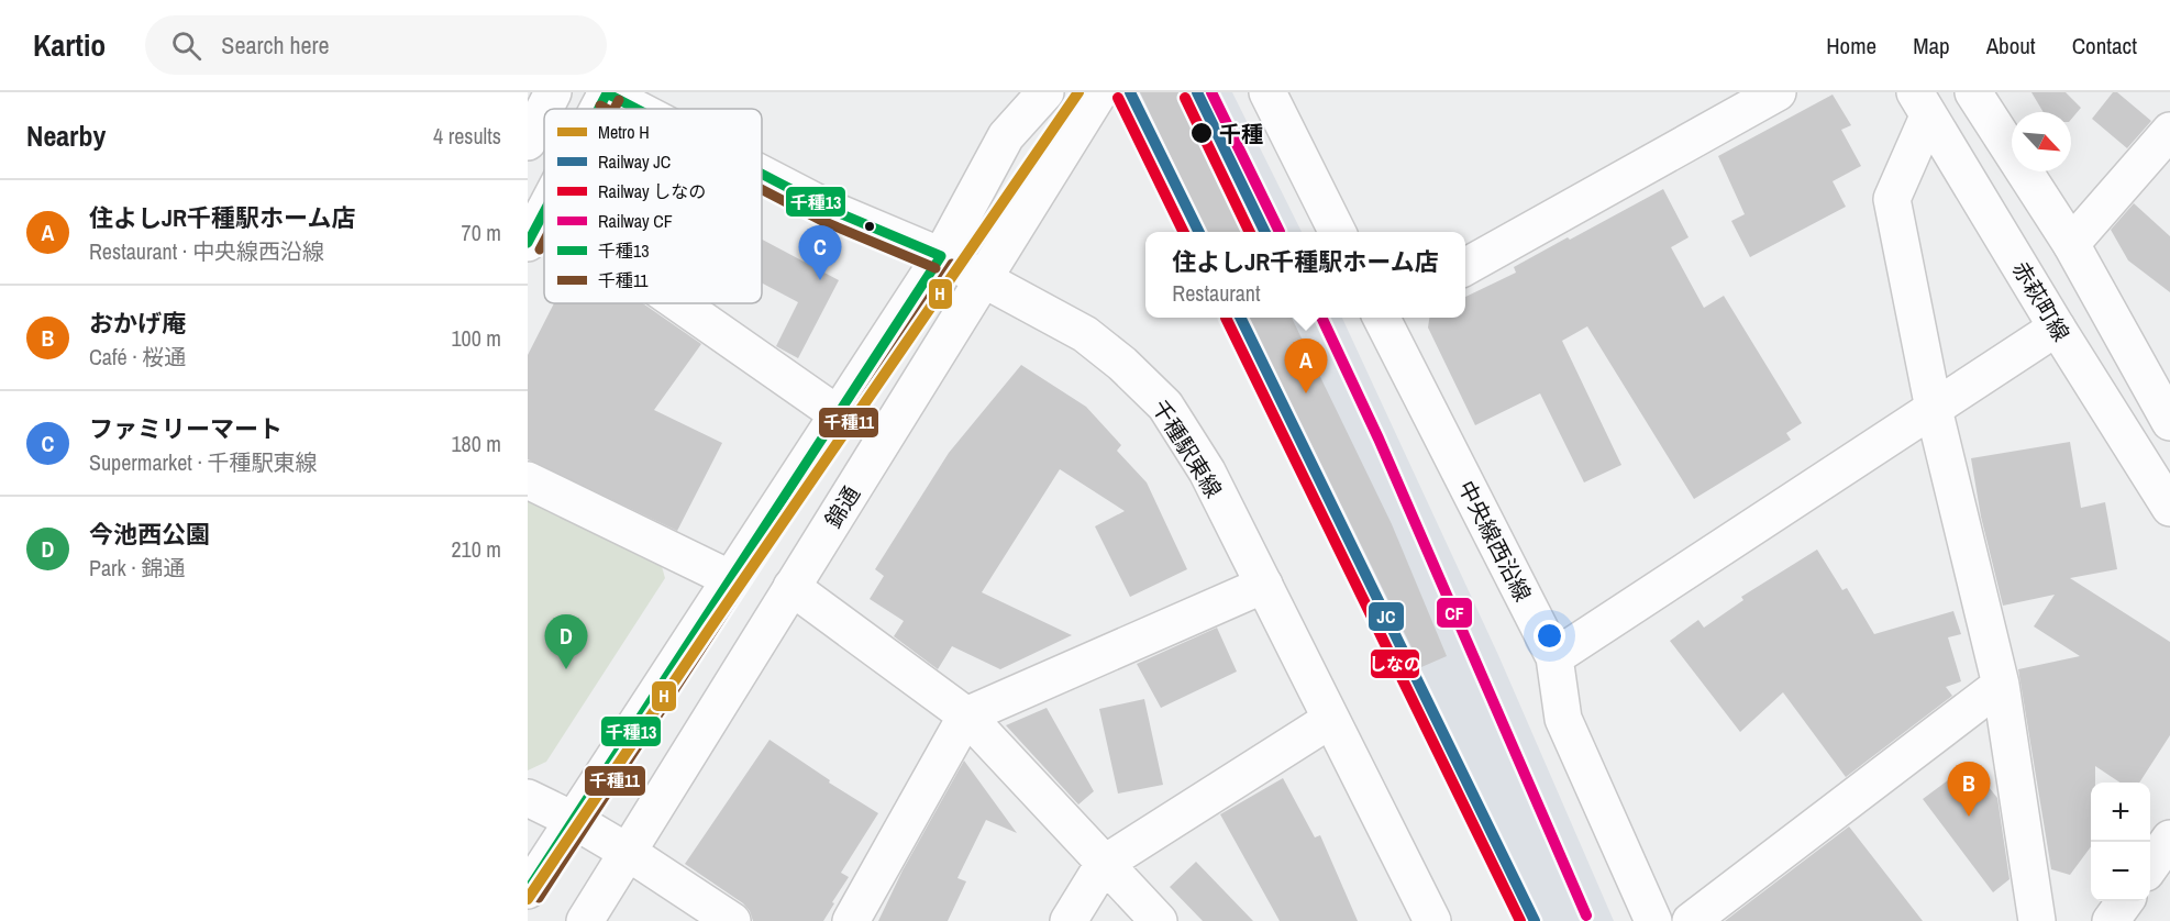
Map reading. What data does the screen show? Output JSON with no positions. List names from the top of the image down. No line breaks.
{"streets":{"street":["赤萩町線","千種駅東線","錦通","中央線西沿線"]},"crossings":[["千種駅東線","錦通"]],"places":["千種"],"lines":["metro line H","rail line JC","rail line CF","transit line 千種13","rail line しなの","transit line 千種11"],"legend":["Metro H","Railway JC","Railway しなの","Railway CF","千種13","千種11"],"north":"bottom right","page":{"header":"Kartio","search":"Search here","nav":["Home","Map","About","Contact"],"heading":["Nearby","4 results"],"list":[{"mark":"A","name":"住よしJR千種駅ホーム店","note":"Restaurant · 中央線西沿線","value":"70 m"},{"mark":"B","name":"おかげ庵","note":"Café · 桜通","value":"100 m"},{"mark":"C","name":"ファミリーマート","note":"Supermarket · 千種駅東線","value":"180 m"},{"mark":"D","name":"今池西公園","note":"Park · 錦通","value":"210 m"}],"pins":["C","A","D","B"],"popup":["住よしJR千種駅ホーム店","Restaurant"],"map_buttons":["+","−"]}}
